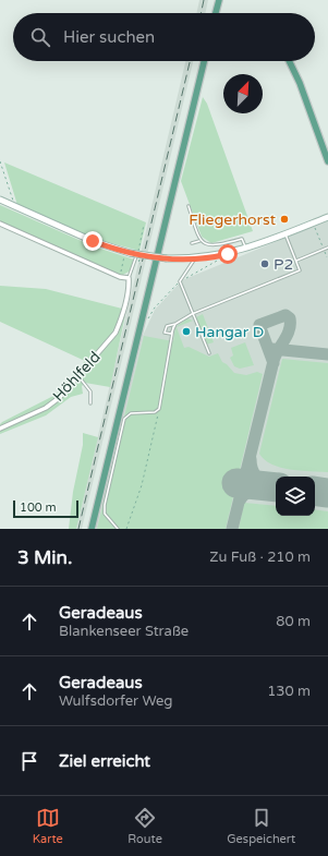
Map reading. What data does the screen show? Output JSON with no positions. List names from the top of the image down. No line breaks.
{"streets":{"street":["Höhlfeld"]},"places":["Fliegerhorst","P2","Hangar D"],"scale_bar":"100 m","north":"top right","page":{"search":"Hier suchen","scale":"100 m","heading":["3 Min.","Zu Fuß · 210 m"],"list":[["Geradeaus","Blankenseer Straße","80 m"],["Geradeaus","Wulfsdorfer Weg","130 m"],"Ziel erreicht"],"nav":["Karte","Route","Gespeichert"]}}
